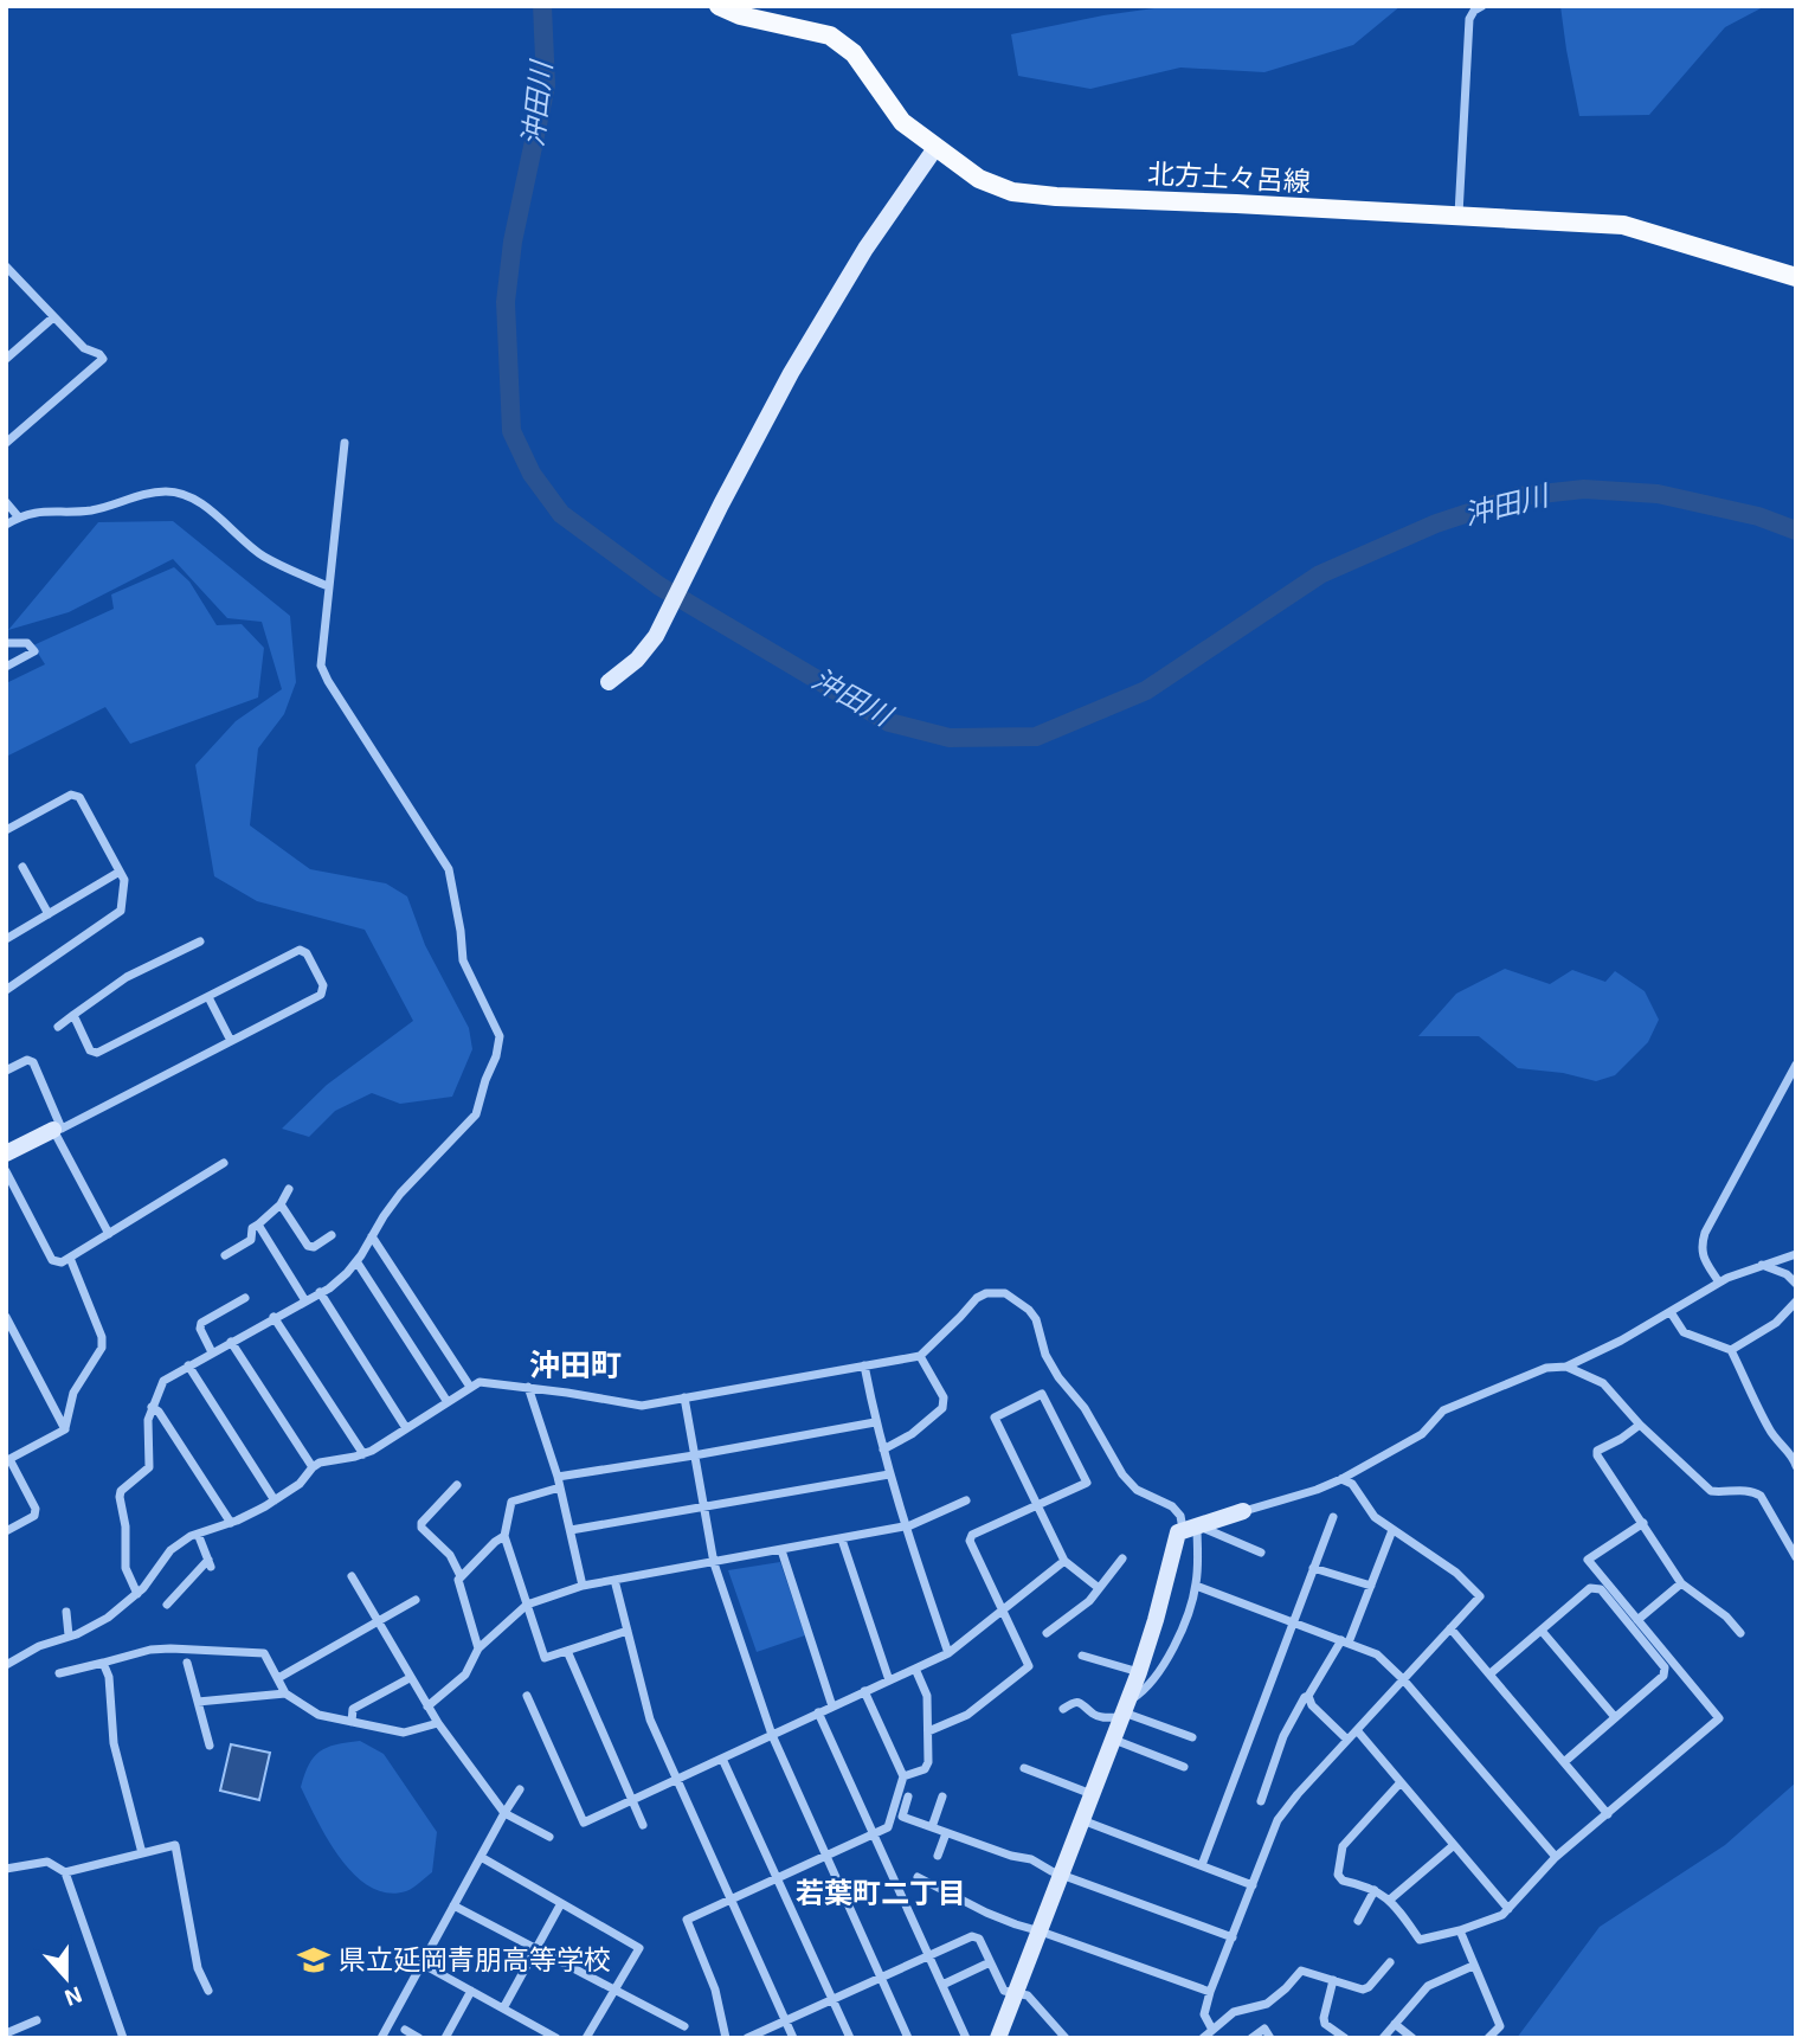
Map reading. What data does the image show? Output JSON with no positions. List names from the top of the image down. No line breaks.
{"streets":{"main road":["北方土々呂線"]},"districts":["沖田町","若葉町二丁目"],"water":["沖田川"],"places":{"school or university":["県立延岡青朋高等学校"]},"north":"bottom"}
